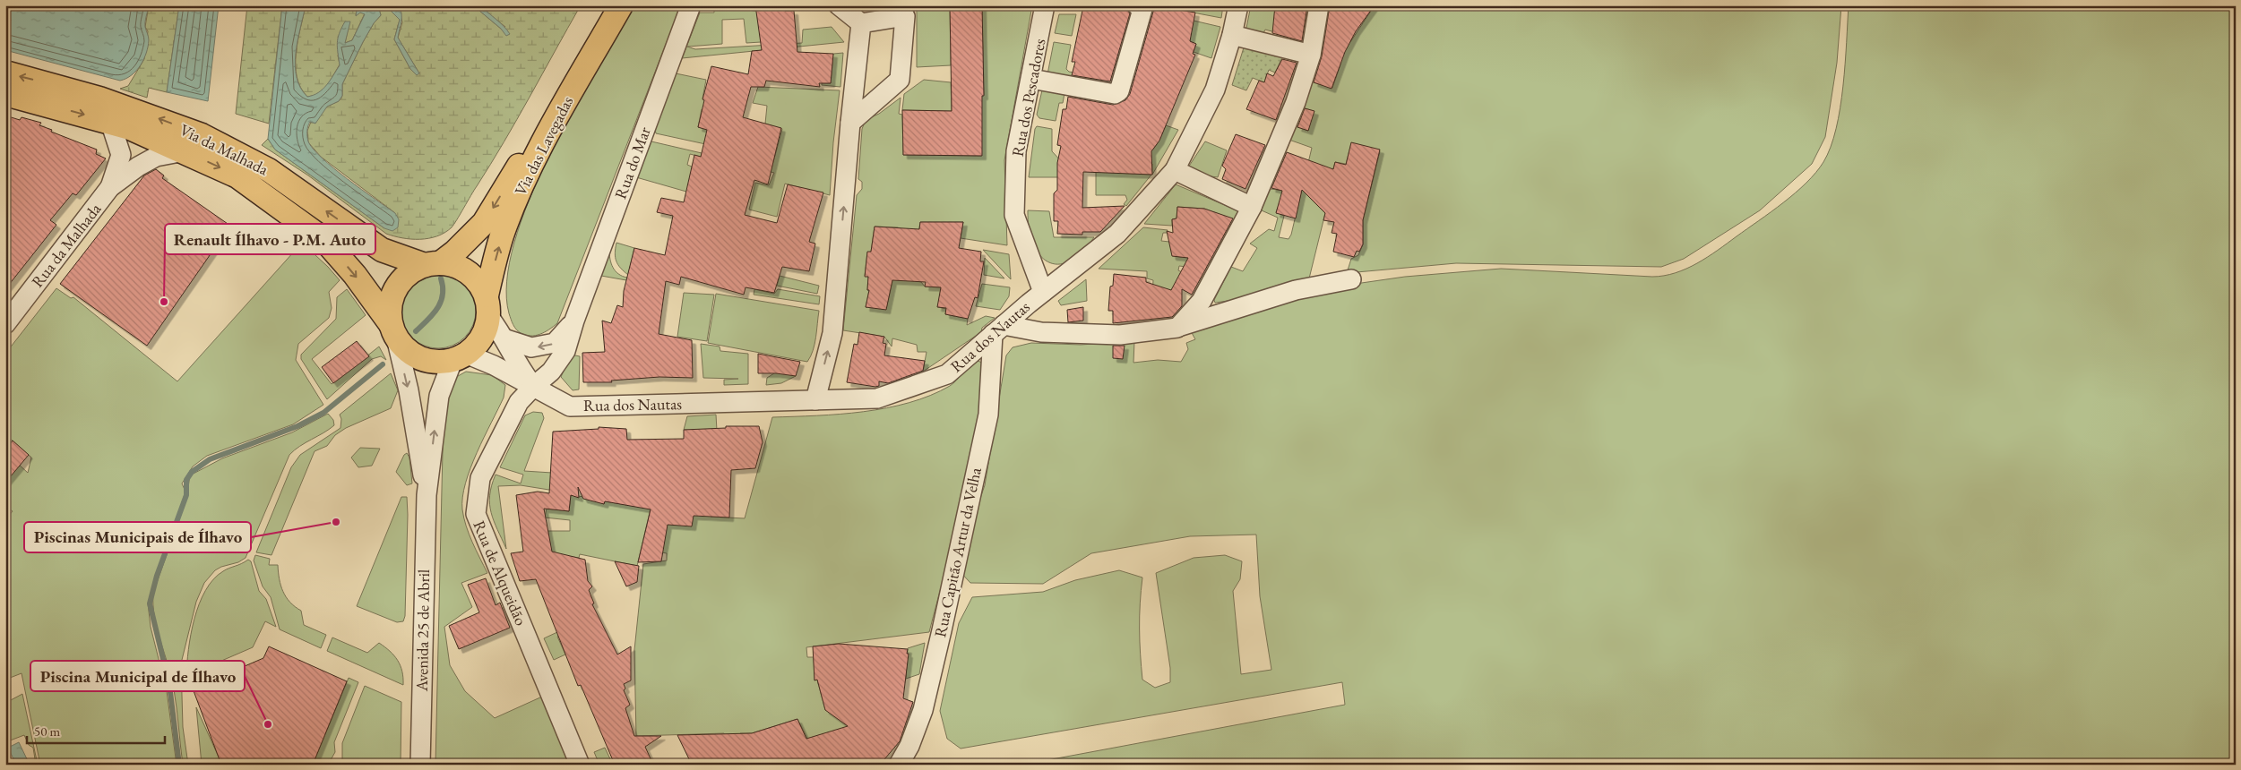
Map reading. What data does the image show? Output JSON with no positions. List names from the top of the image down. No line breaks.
{"streets":{"main road":["Via das Lavegadas","Via da Malhada"],"street":["Rua dos Pescadores","Rua do Mar","Rua da Malhada","Rua dos Nautas","Rua Capitão Artur da Velha","Rua de Alqueidão","Avenida 25 de Abril"]},"crossings":[["Rua dos Pescadores","Rua dos Nautas"],["Via das Lavegadas","Via da Malhada"],["Via das Lavegadas","Rua dos Nautas"],["Via das Lavegadas","Avenida 25 de Abril"],["Via da Malhada","Rua dos Nautas"],["Via da Malhada","Avenida 25 de Abril"],["Rua do Mar","Rua dos Nautas"],["Rua do Mar","Rua de Alqueidão"],["Rua dos Nautas","Rua Capitão Artur da Velha"],["Rua dos Nautas","Rua de Alqueidão"],["Rua dos Nautas","Avenida 25 de Abril"]],"places":["Renault Ílhavo - P.M. Auto","Piscinas Municipais de Ílhavo","Piscina Municipal de Ílhavo"],"scale_bar":"50 m"}
